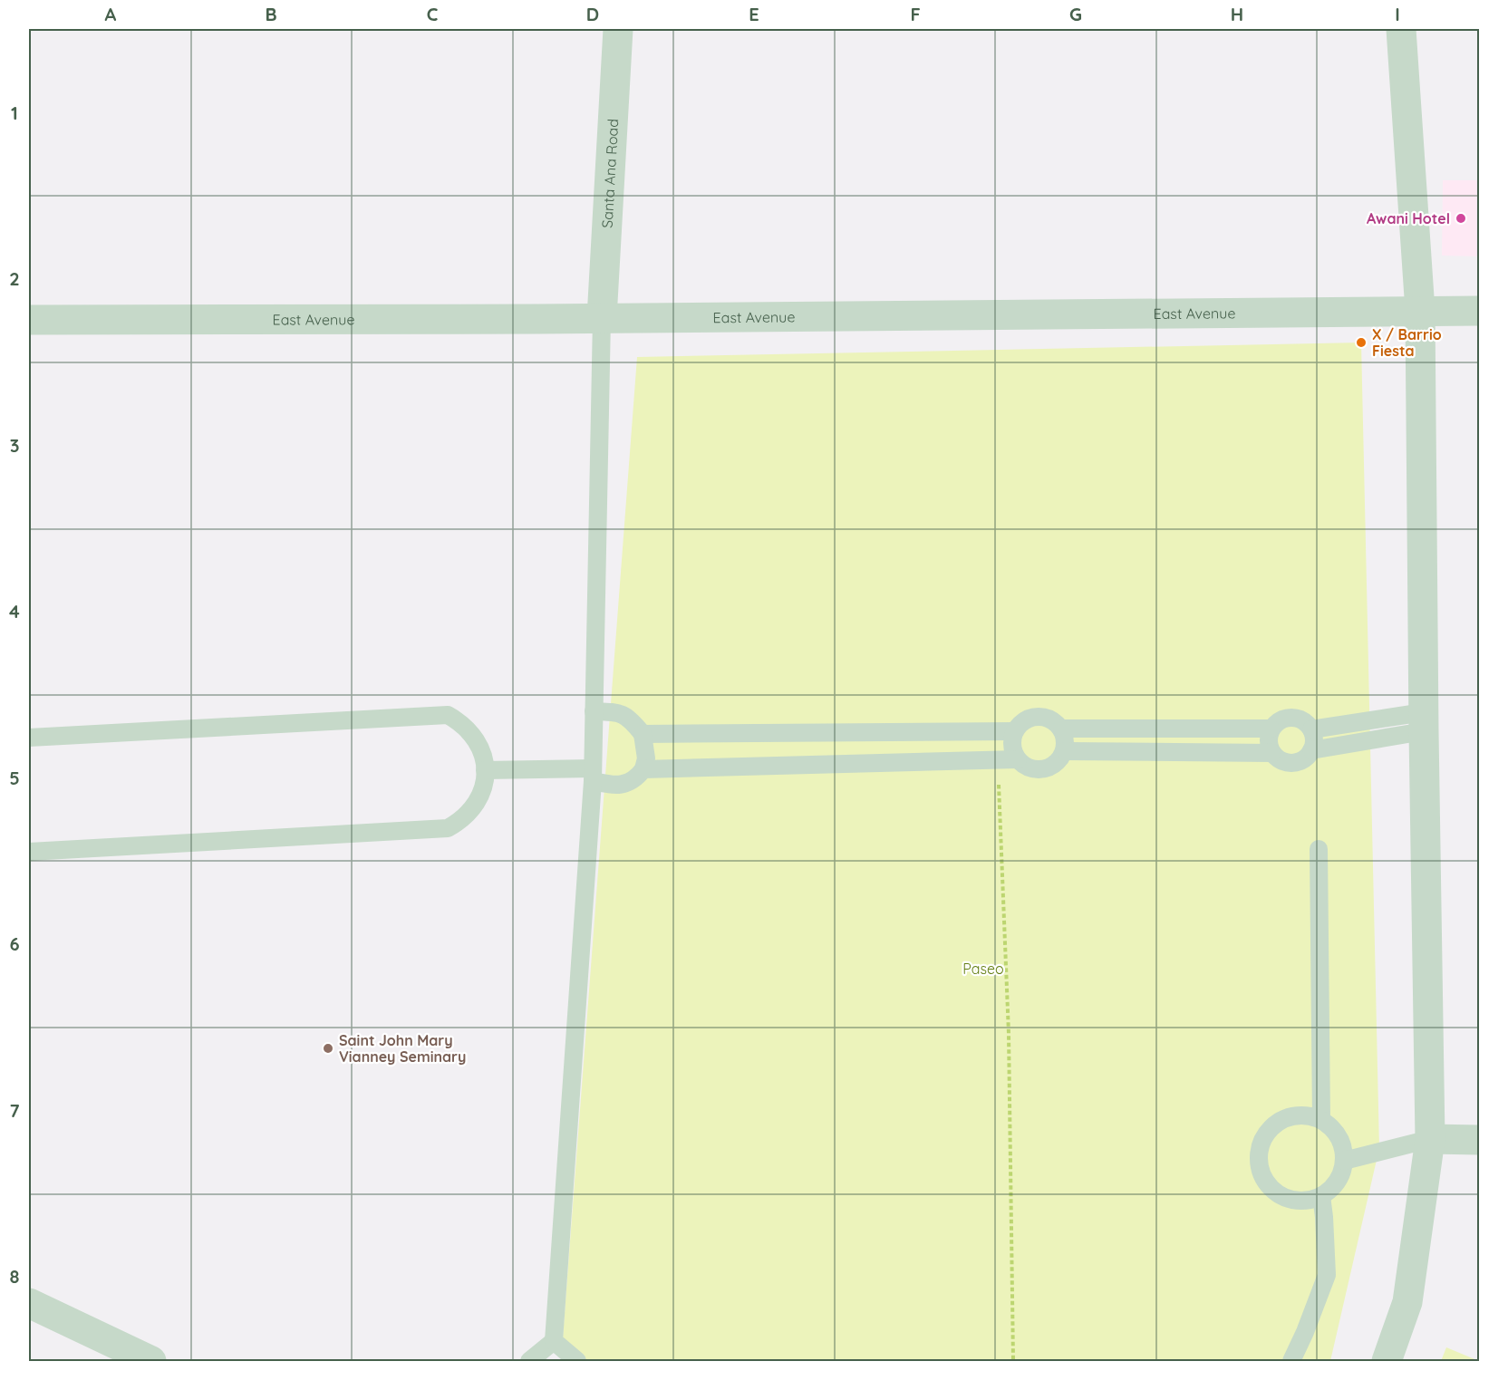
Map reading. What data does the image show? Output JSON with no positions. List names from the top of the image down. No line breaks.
{"streets":{"street":["Santa Ana Road","East Avenue"]},"crossings":[["Santa Ana Road","East Avenue"]],"parks":["Paseo"],"places":["Awani Hotel","X / Barrio Fiesta","Saint John Mary Vianney Seminary"],"grid":{"columns":["A","B","C","D","E","F","G","H","I"],"rows":["1","2","3","4","5","6","7","8"]}}
